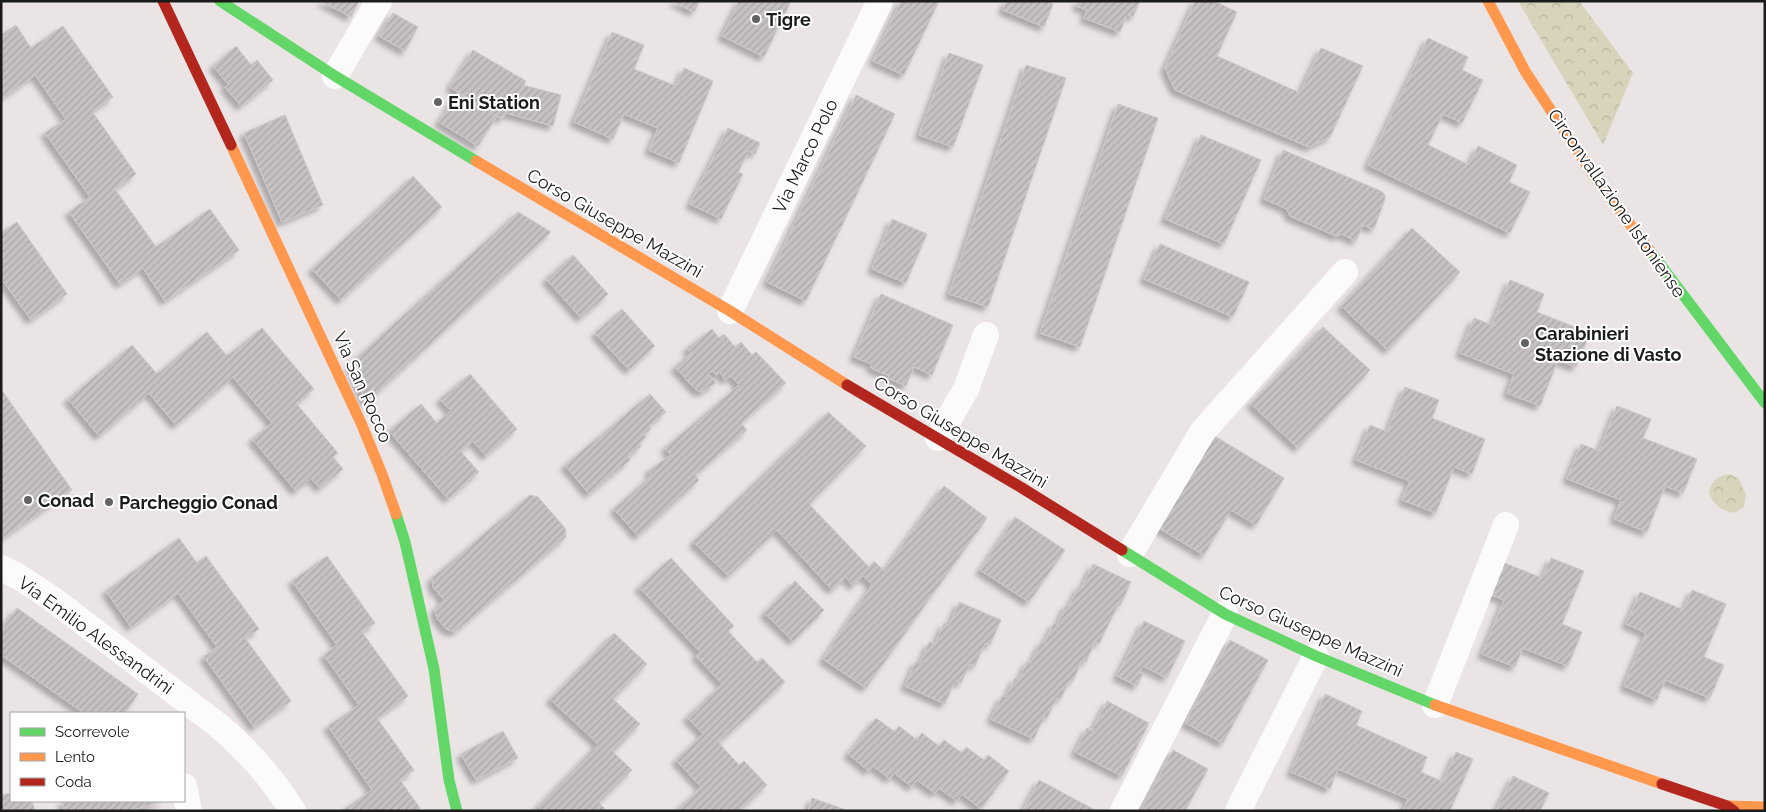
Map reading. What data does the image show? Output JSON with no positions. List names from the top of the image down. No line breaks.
{"streets":{"main road":["Circonvallazione Istoniense","Corso Giuseppe Mazzini","Via San Rocco"],"street":["Via Marco Polo","Via Emilio Alessandrini"]},"crossings":[["Via Marco Polo","Corso Giuseppe Mazzini"]],"places":["Tigre","Eni Station","Carabinieri Stazione di Vasto","Conad","Parcheggio Conad"],"legend":["Scorrevole","Lento","Coda"]}
